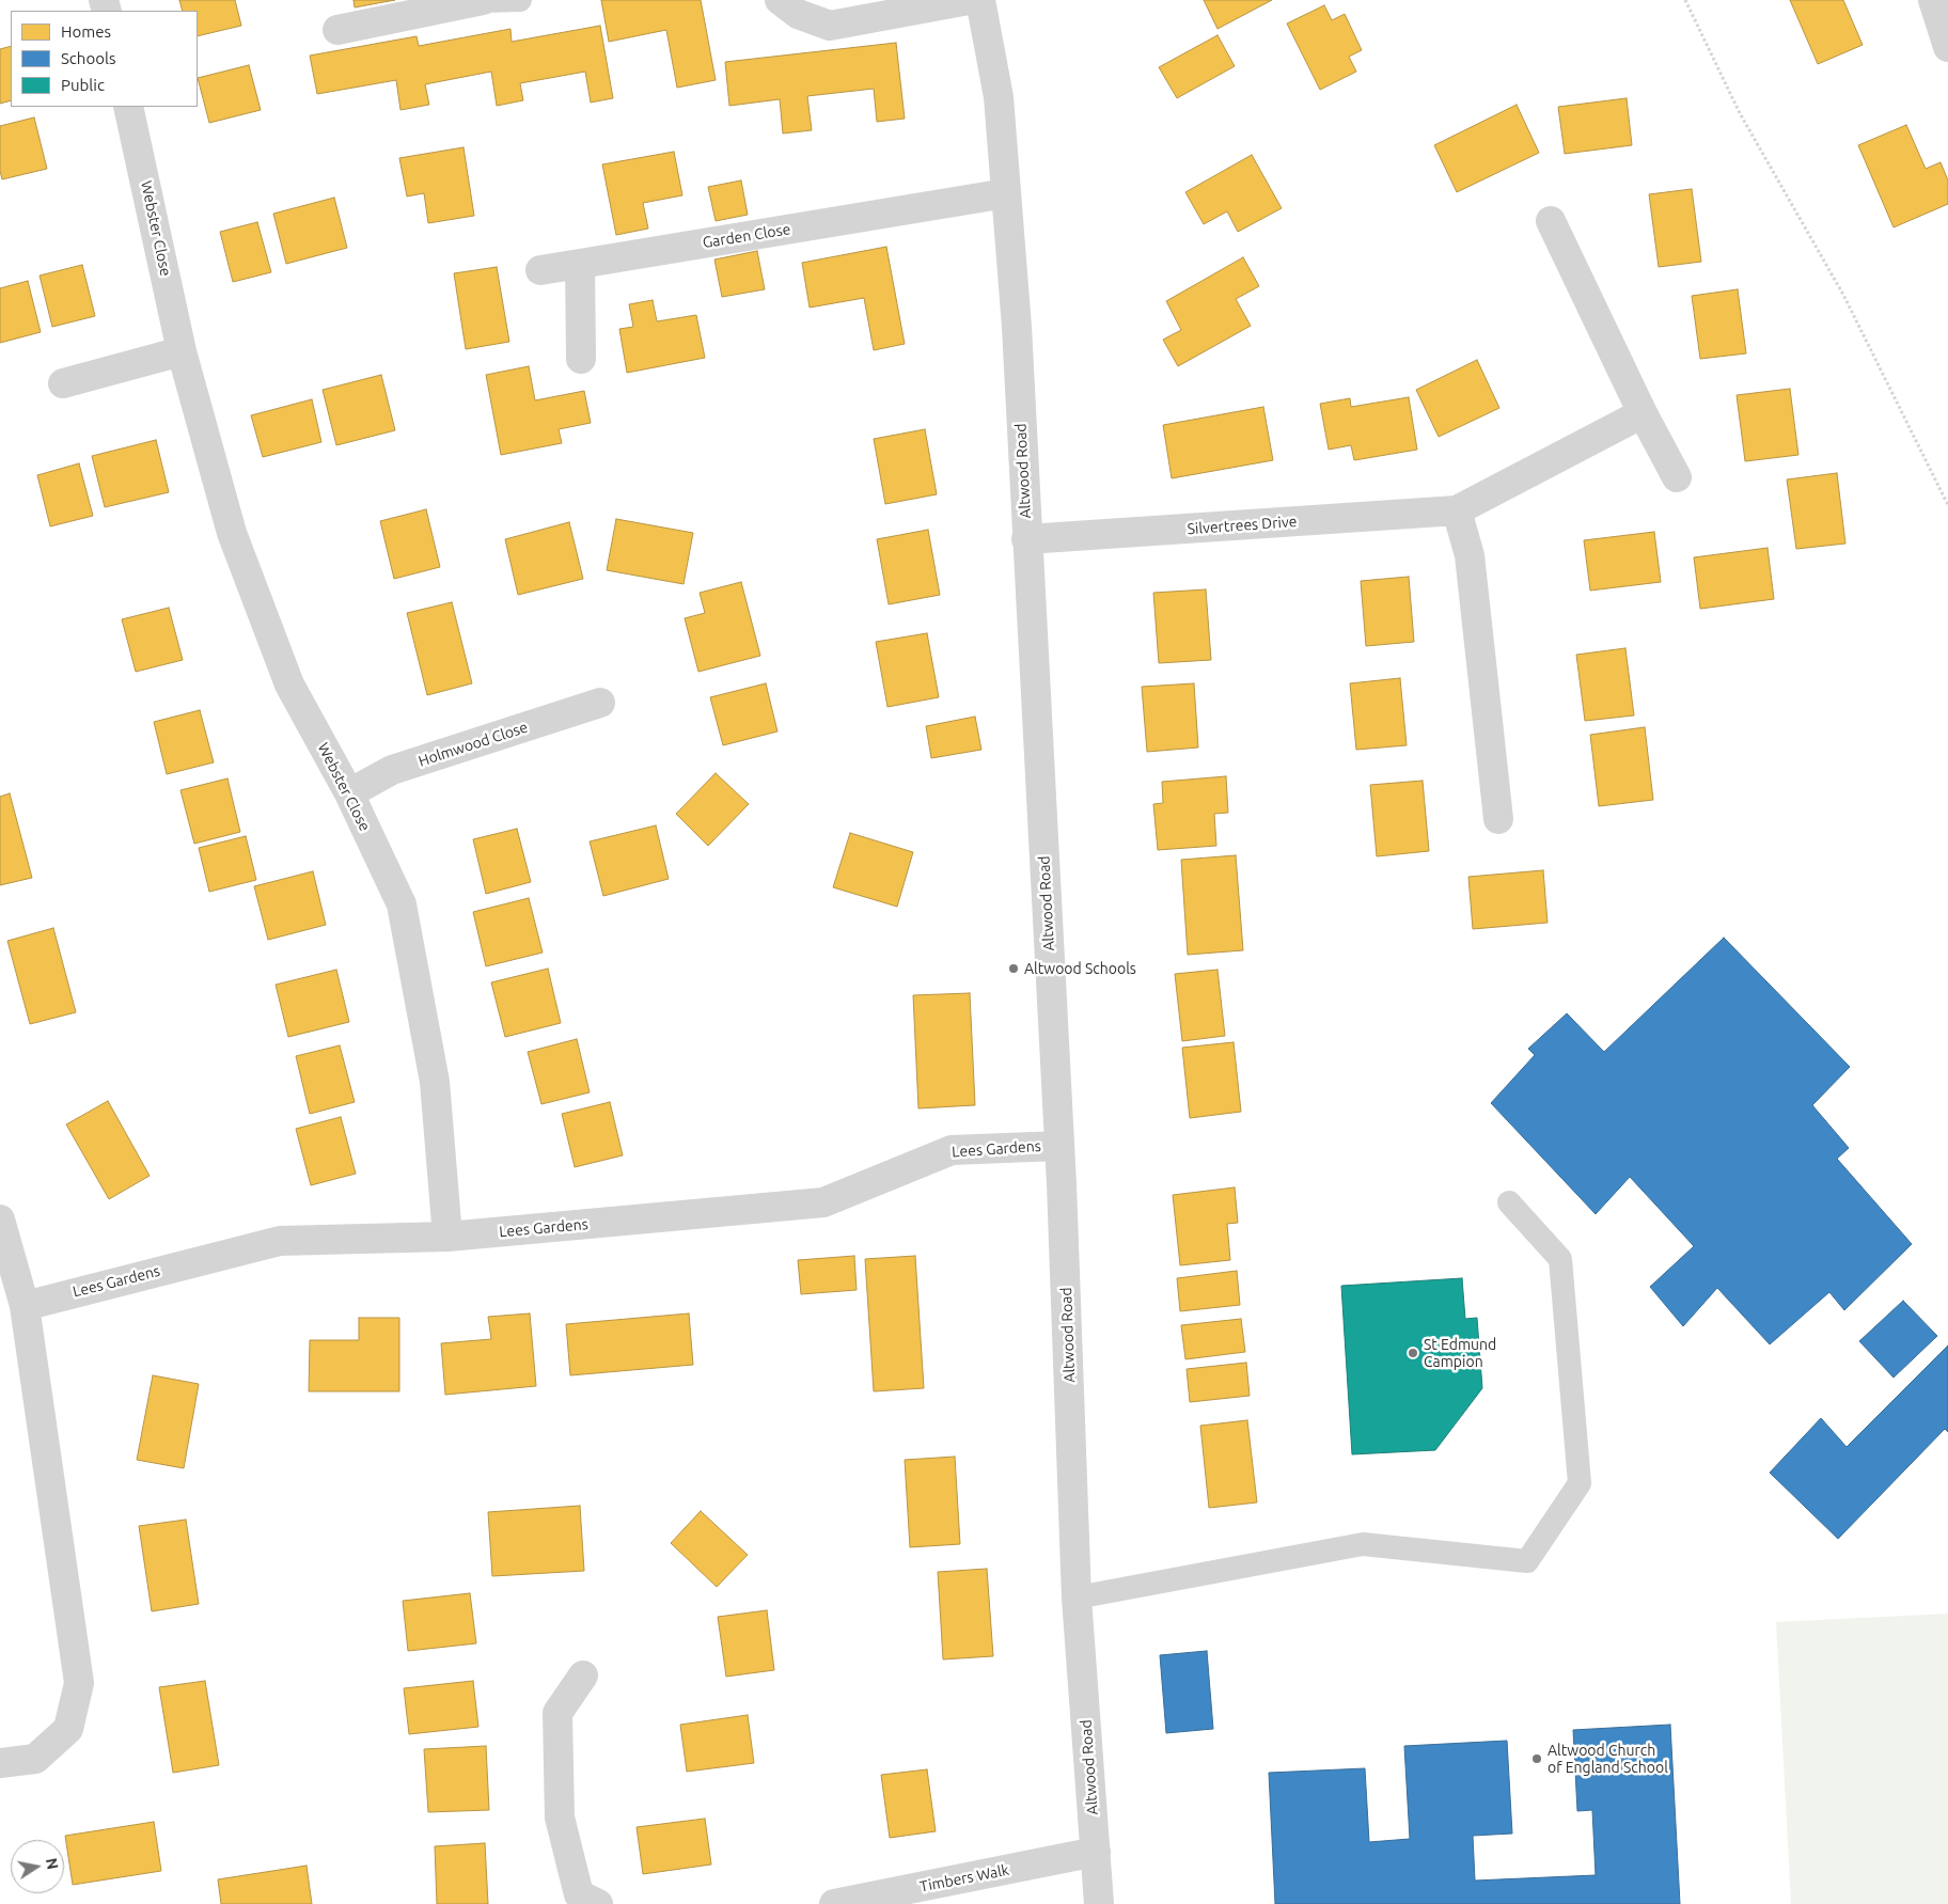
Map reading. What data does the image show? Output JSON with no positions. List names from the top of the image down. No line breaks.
{"streets":{"street":["Webster Close","Garden Close","Altwood Road","Silvertrees Drive","Holmwood Close","Lees Gardens","Timbers Walk"]},"crossings":[["Webster Close","Holmwood Close"],["Webster Close","Lees Gardens"],["Garden Close","Altwood Road"],["Altwood Road","Silvertrees Drive"],["Altwood Road","Lees Gardens"],["Altwood Road","Timbers Walk"]],"places":["Altwood Schools","St Edmund Campion","Altwood Church of England School"],"legend":["Homes","Schools","Public"],"north":"right"}
